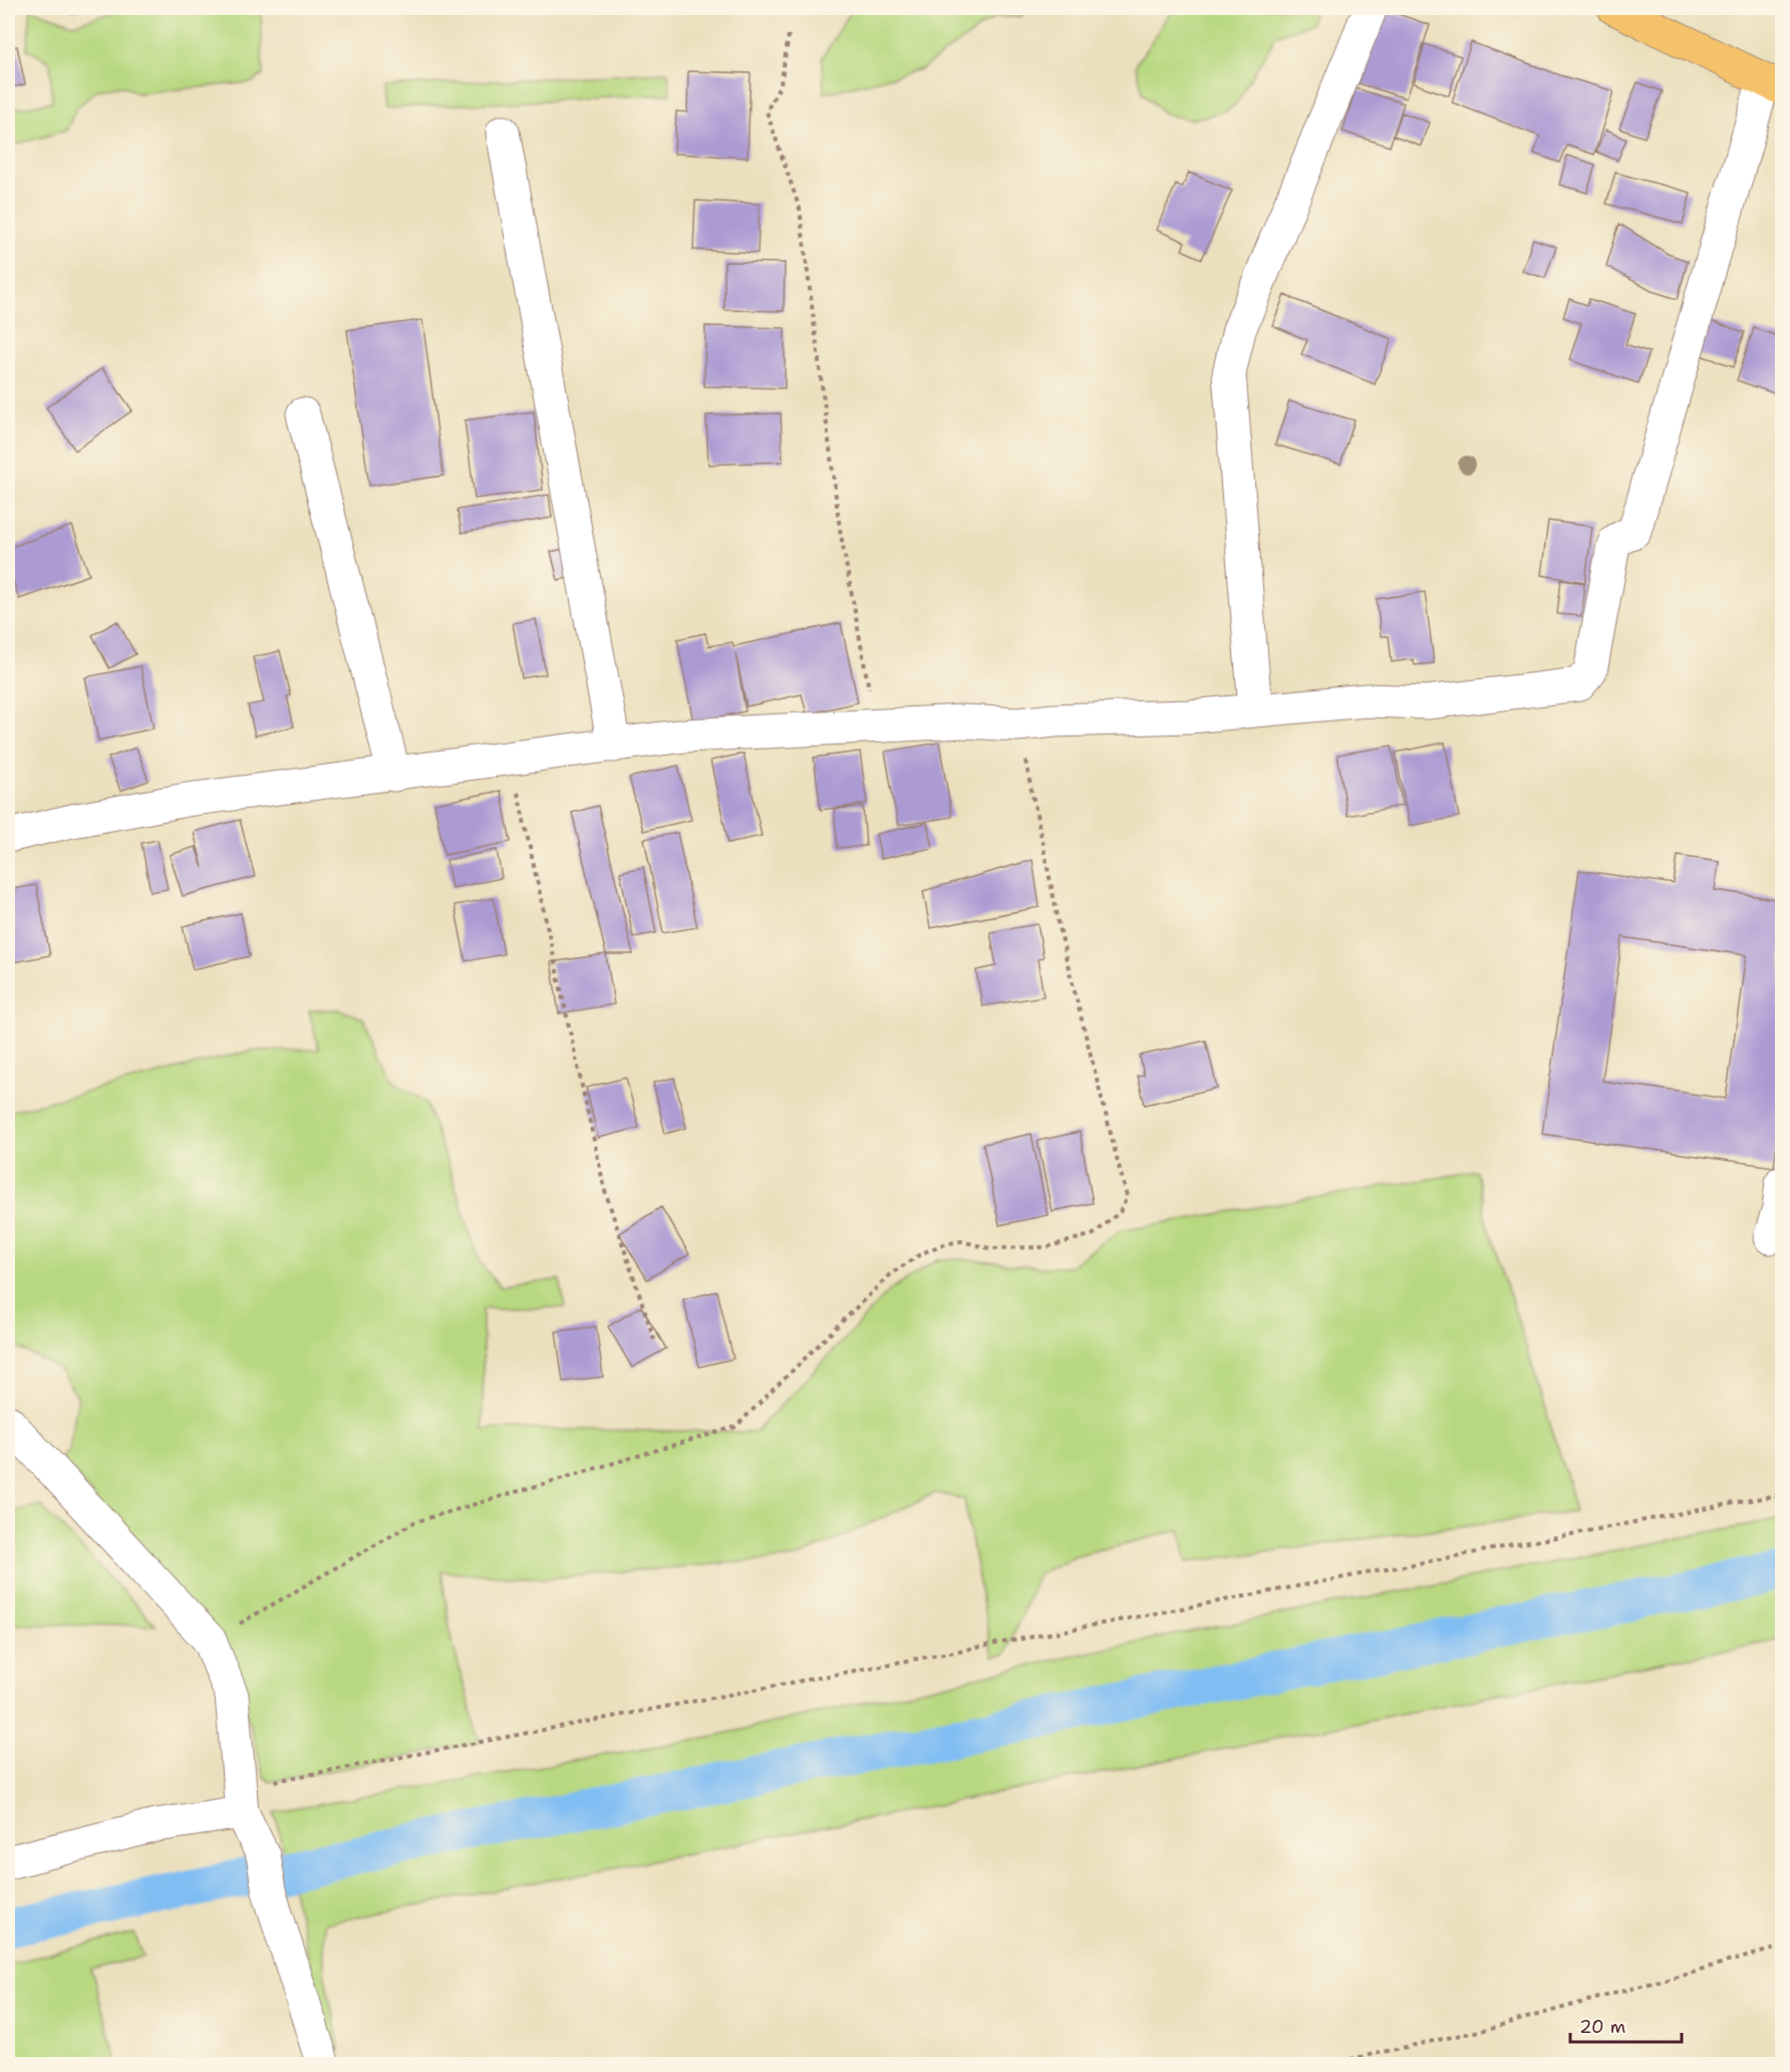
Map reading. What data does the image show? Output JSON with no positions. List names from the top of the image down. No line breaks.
{"scale_bar":"20 m"}
